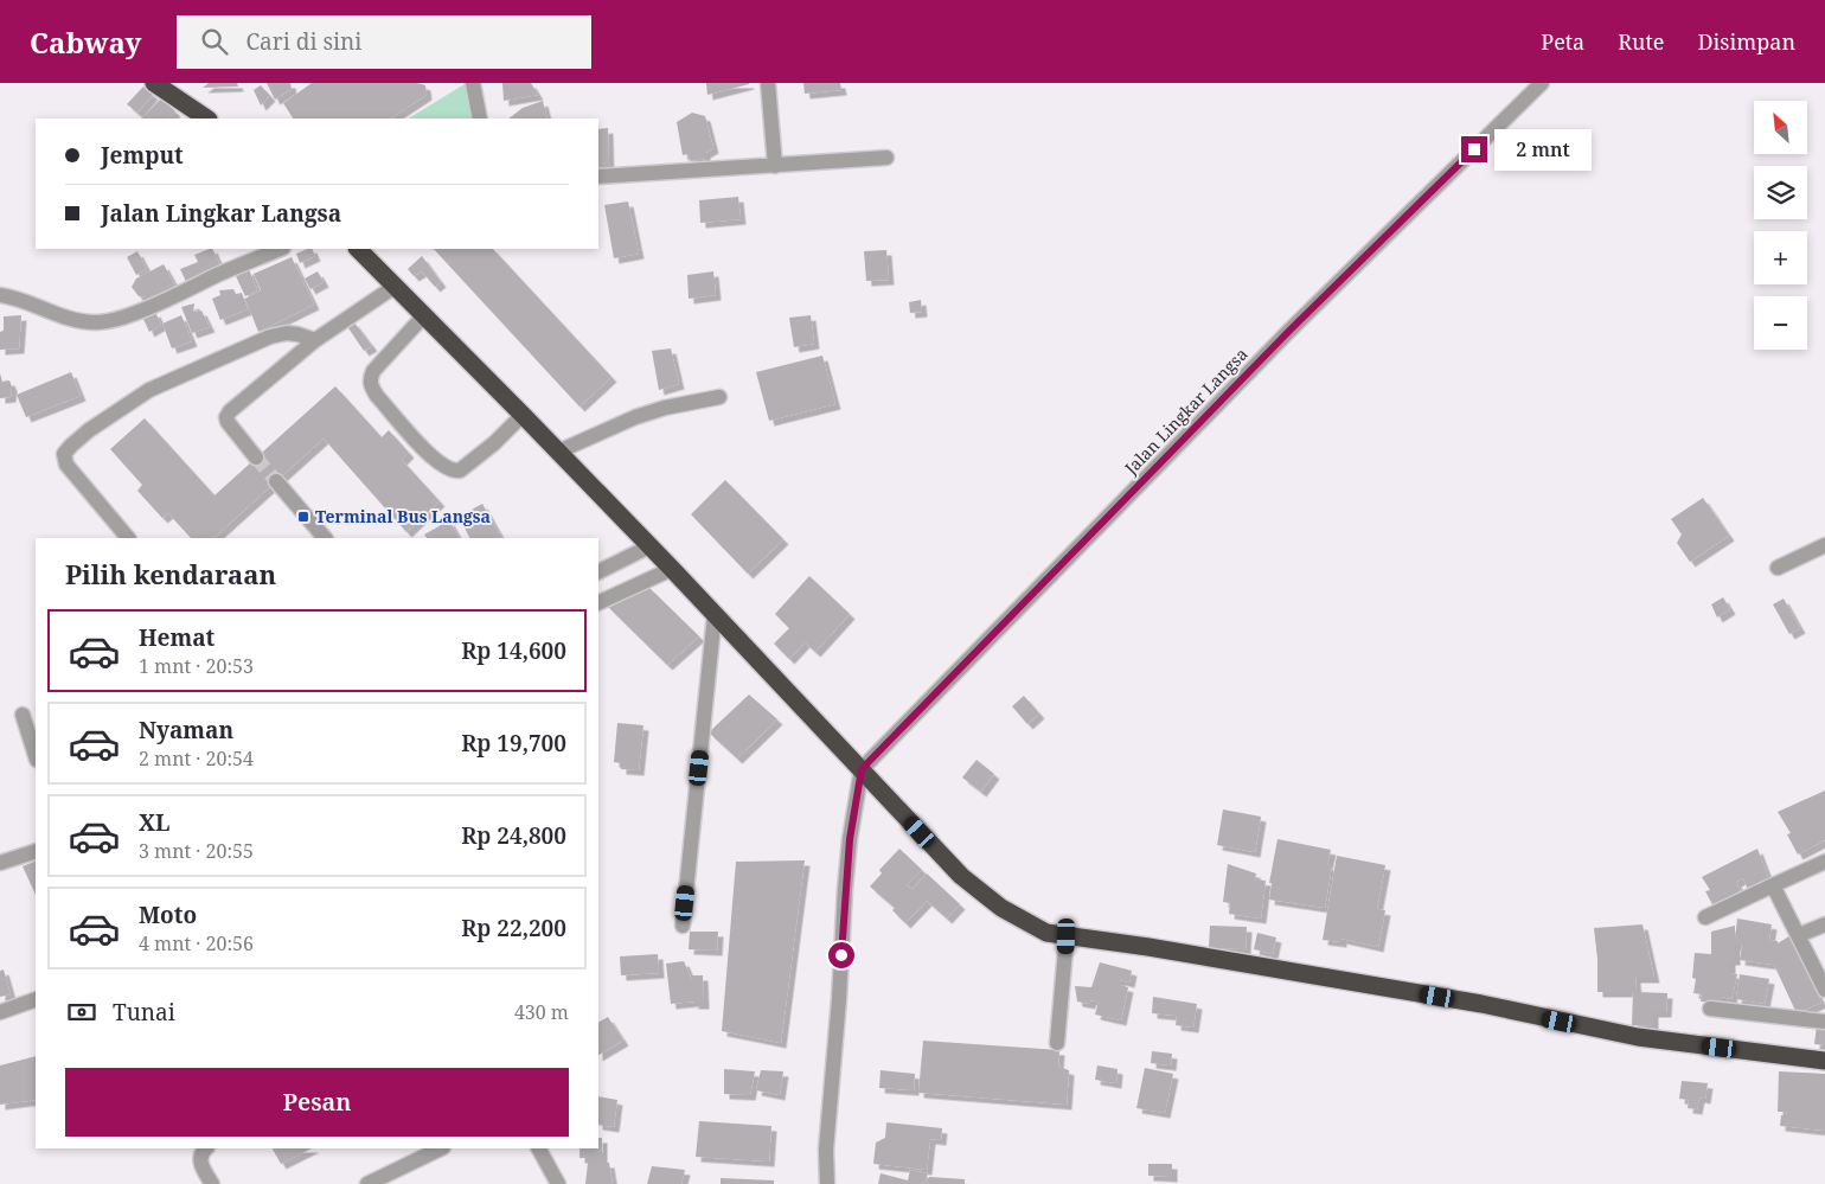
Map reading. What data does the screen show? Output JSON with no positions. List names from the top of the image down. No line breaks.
{"streets":{"street":["Jalan Lingkar Langsa"]},"places":{"transit":["Terminal Bus Langsa"]},"north":"top left","page":{"header":"Cabway","search":"Cari di sini","nav":["Peta","Rute","Disimpan"],"map_buttons":["+","−"],"banner":["Jemput","Jalan Lingkar Langsa"],"bubble":"2 mnt","heading":"Pilih kendaraan","list":[{"name":"Hemat","note":"1 mnt · 20:53","value":"Rp 14,600"},{"name":"Nyaman","note":"2 mnt · 20:54","value":"Rp 19,700"},{"name":"XL","note":"3 mnt · 20:55","value":"Rp 24,800"},{"name":"Moto","note":"4 mnt · 20:56","value":"Rp 22,200"}],"pay":["Tunai","430 m"],"buttons":"Pesan"}}
